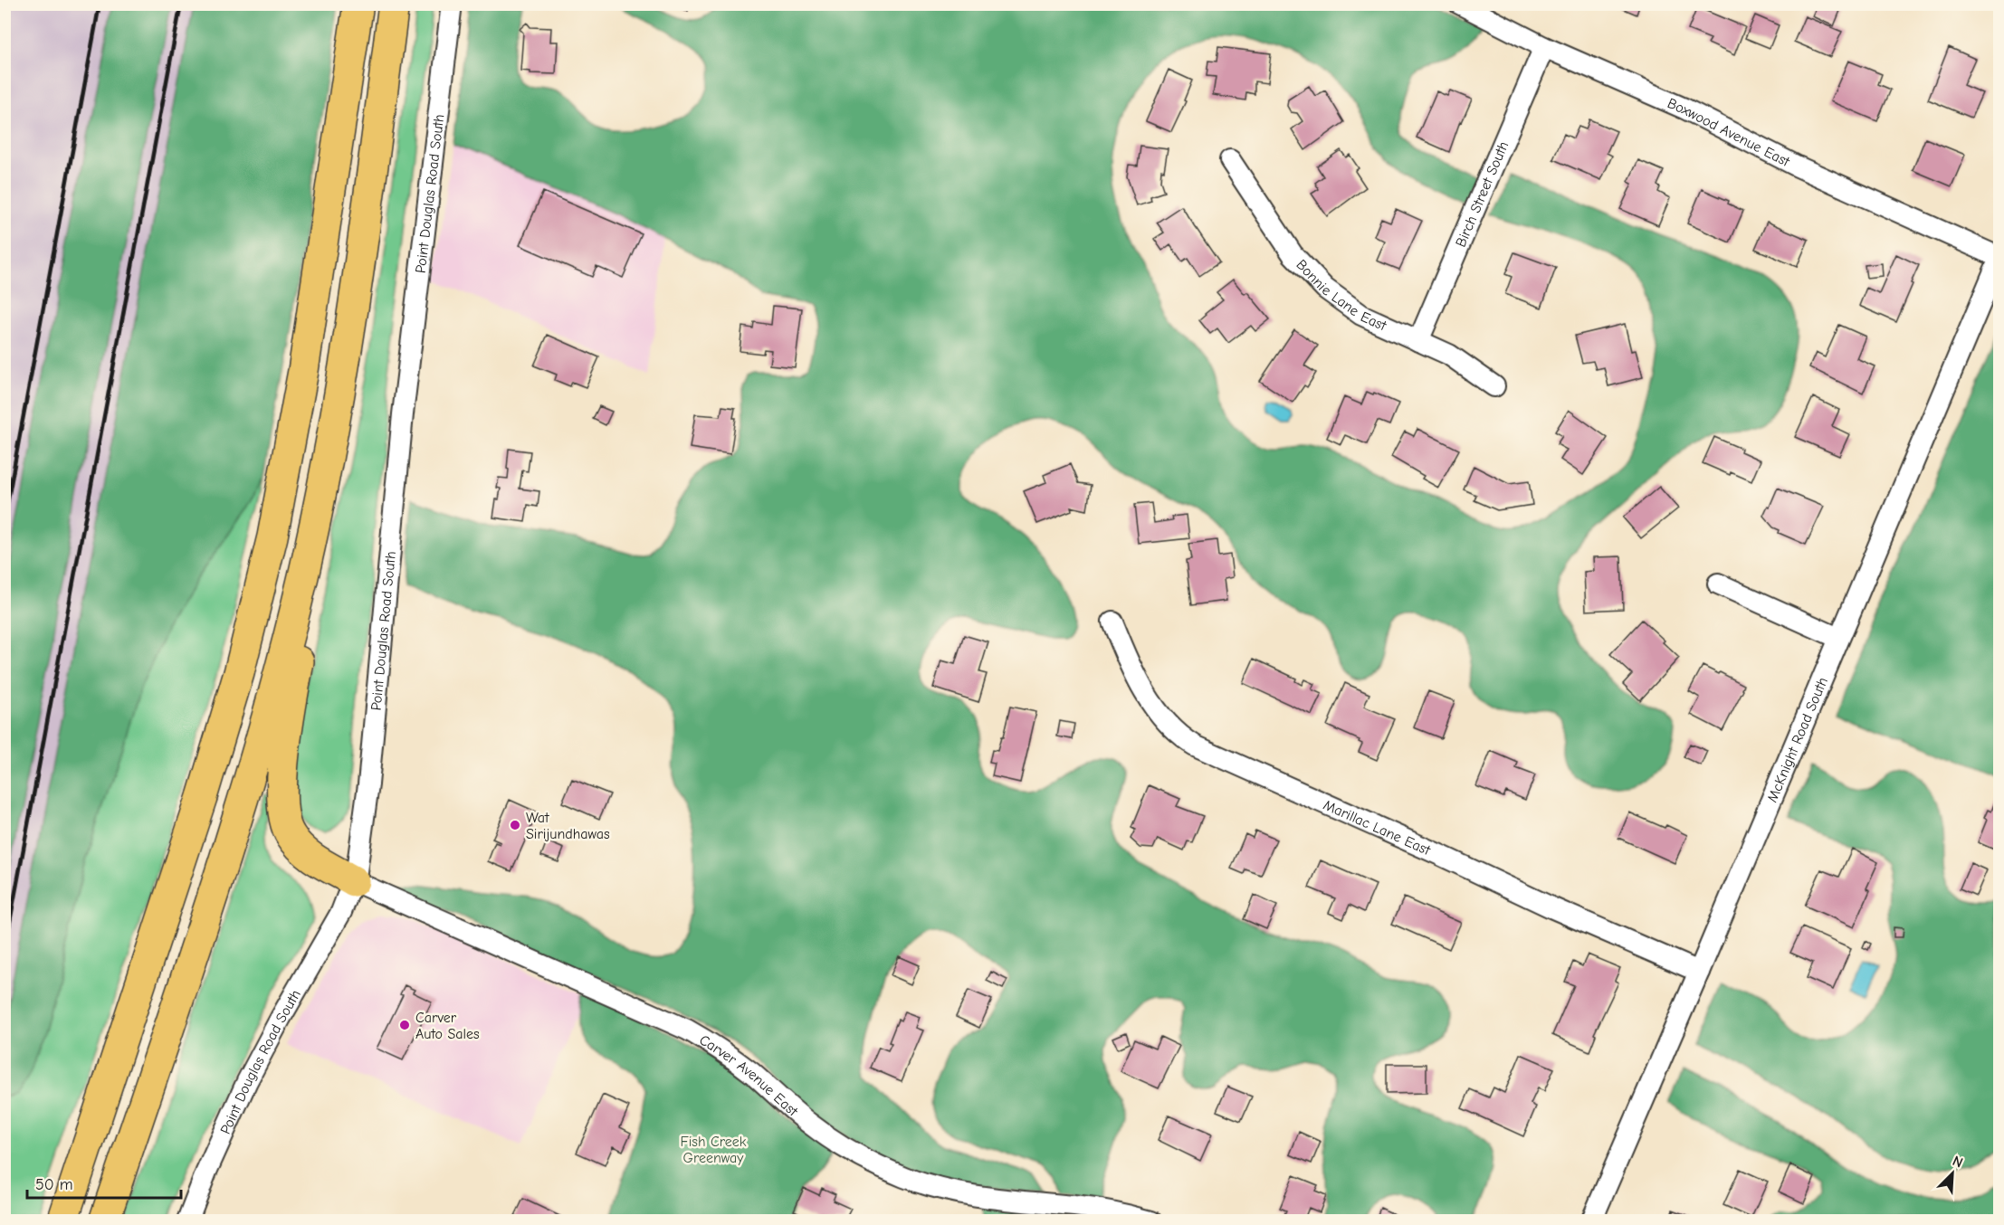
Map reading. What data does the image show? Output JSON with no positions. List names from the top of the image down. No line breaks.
{"streets":{"street":["Boxwood Avenue East","Point Douglas Road South","Birch Street South","Bonnie Lane East","McKnight Road South","Marillac Lane East","Carver Avenue East"]},"crossings":[["Boxwood Avenue East","Birch Street South"],["Boxwood Avenue East","McKnight Road South"],["Point Douglas Road South","Carver Avenue East"],["Birch Street South","Bonnie Lane East"],["McKnight Road South","Marillac Lane East"]],"parks":["Fish Creek Greenway"],"places":["Wat Sirijundhawas","Carver Auto Sales"],"scale_bar":"50 m","north":"top right"}
